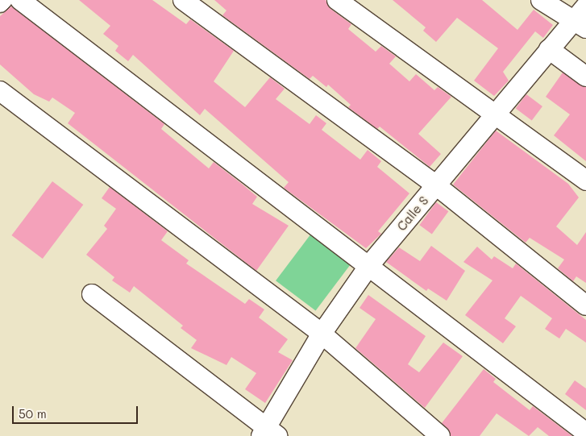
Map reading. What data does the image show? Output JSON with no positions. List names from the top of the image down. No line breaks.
{"streets":{"street":["Calle S"]},"scale_bar":"50 m"}
